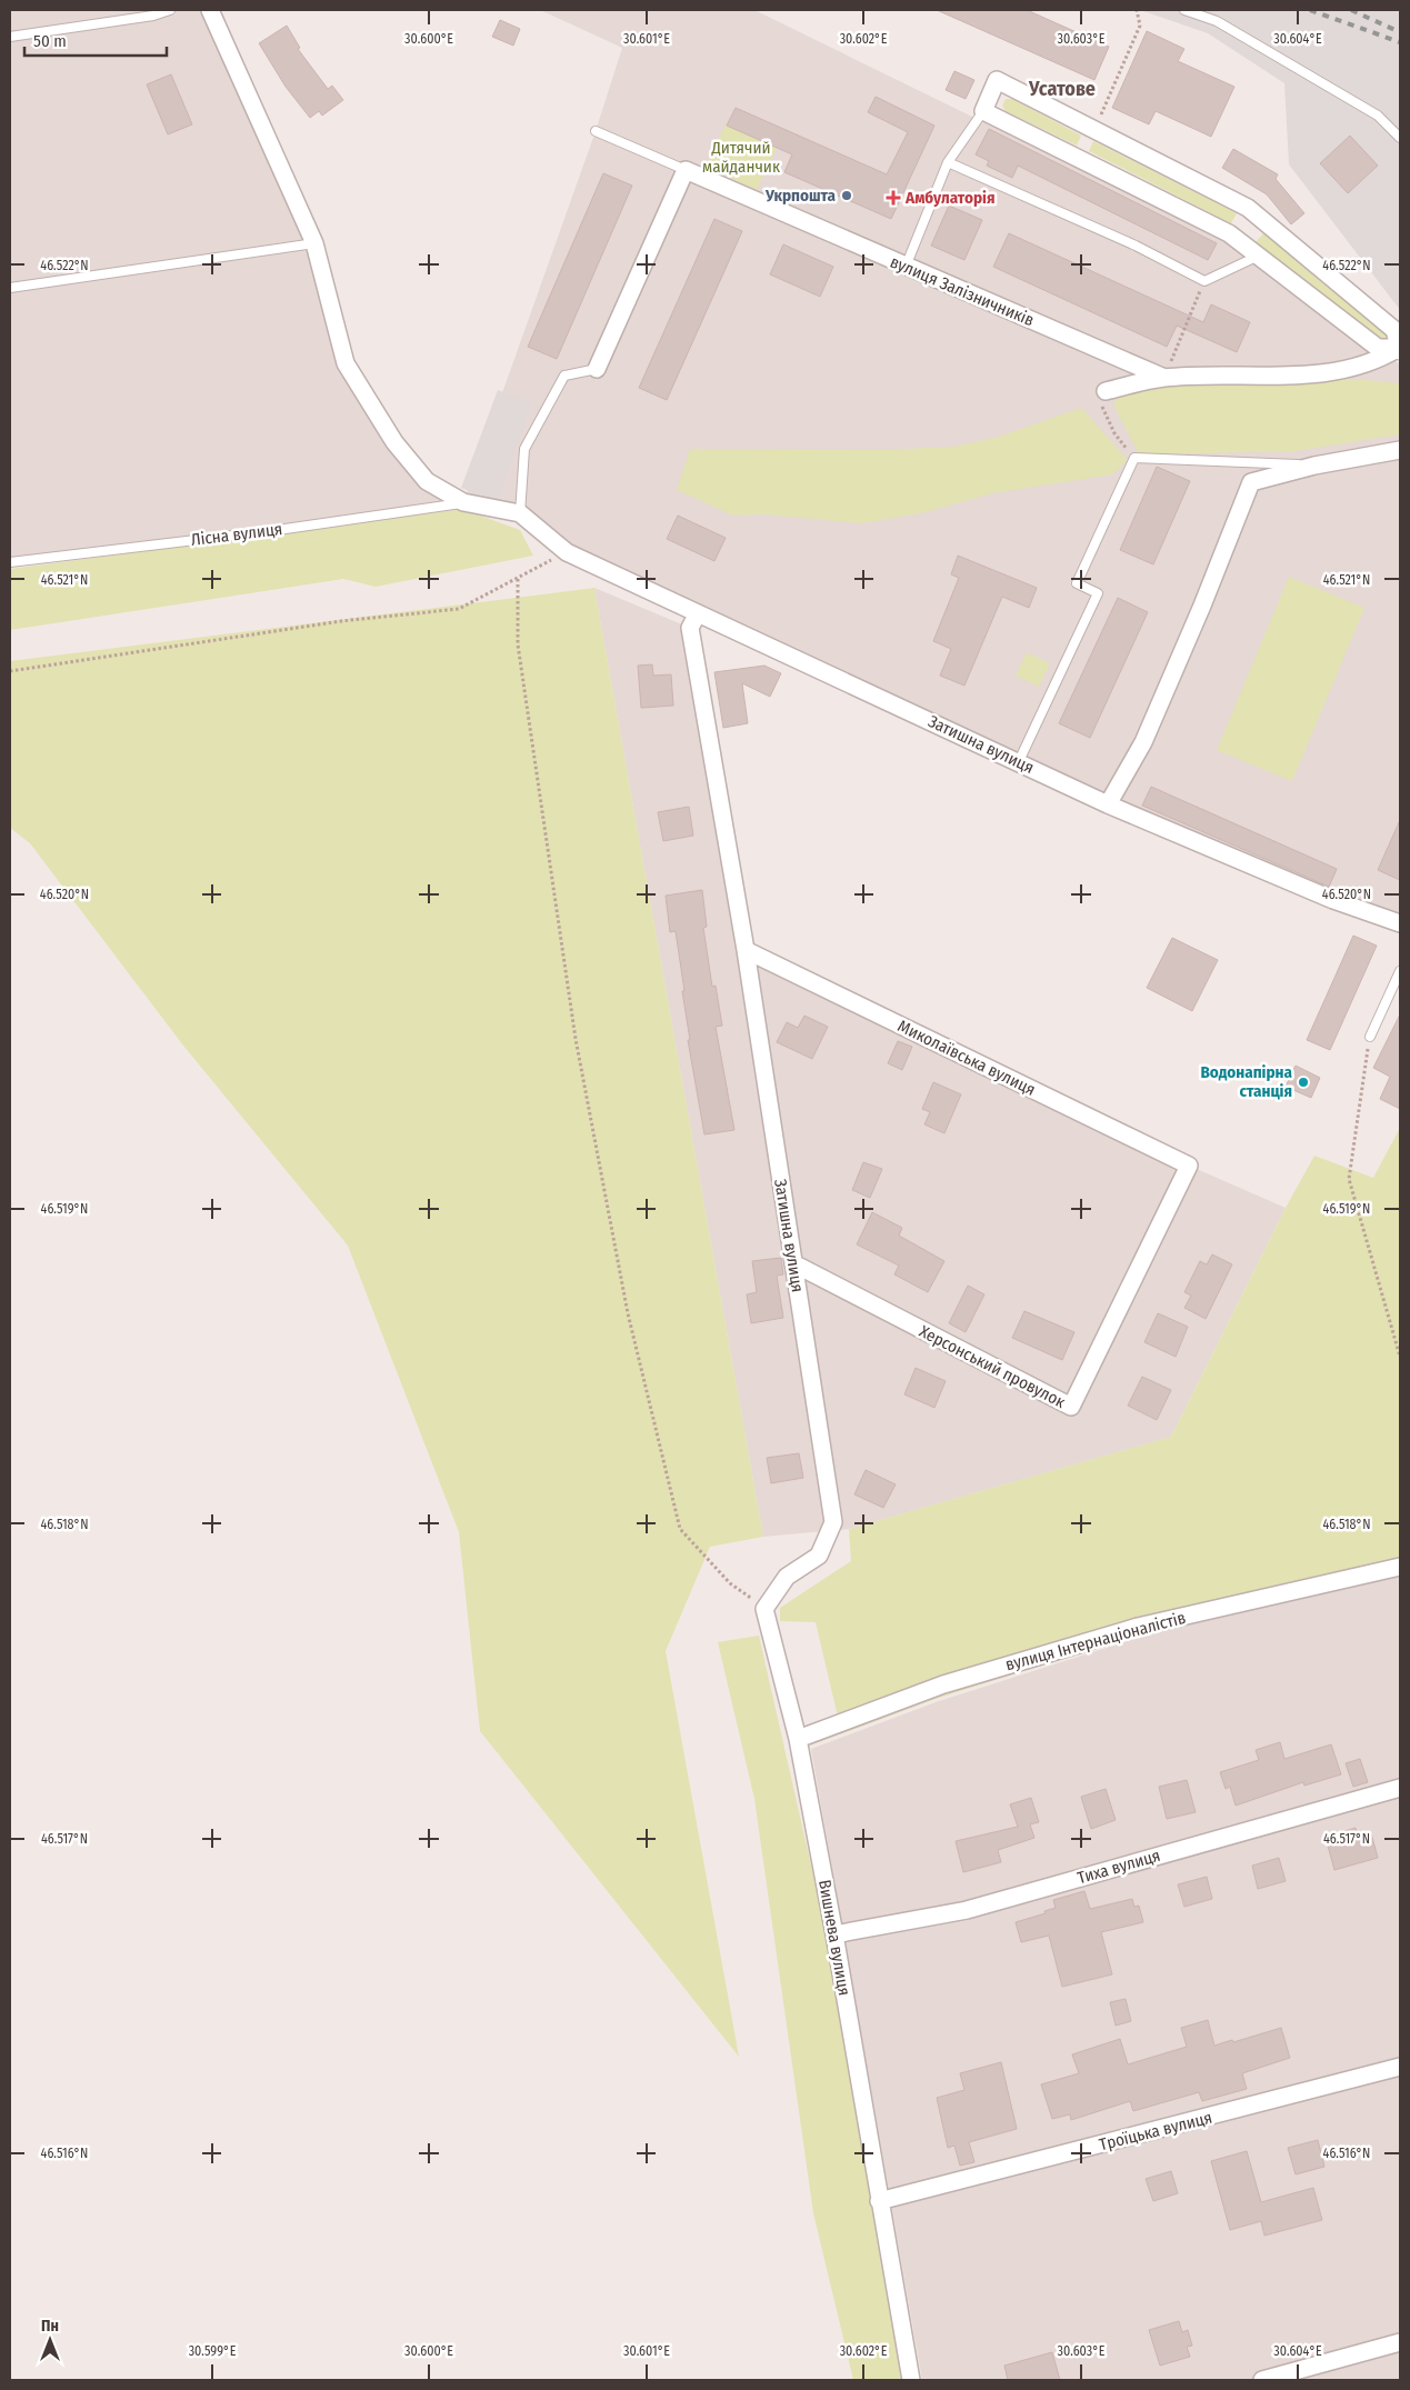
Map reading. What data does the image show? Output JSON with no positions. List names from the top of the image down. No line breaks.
{"streets":{"street":["вулиця Залізничників","Затишна вулиця","Миколаївська вулиця","Херсонський провулок","вулиця Інтернаціоналістів","Тиха вулиця","Вишнева вулиця","Троїцька вулиця"],"lane":["Лісна вулиця"]},"crossings":[["Затишна вулиця","Миколаївська вулиця"],["Затишна вулиця","Херсонський провулок"],["Затишна вулиця","Вишнева вулиця"],["Миколаївська вулиця","Херсонський провулок"],["вулиця Інтернаціоналістів","Вишнева вулиця"],["Тиха вулиця","Вишнева вулиця"],["Вишнева вулиця","Троїцька вулиця"]],"districts":["Усатове"],"parks":["Дитячий майданчик"],"places":{"other":["Укрпошта","Водонапірна станція"],"health":["Амбулаторія"]},"scale_bar":"50 m","north":"top","coordinates":["30.600°E","30.601°E","30.602°E","30.603°E","30.604°E","46.522°N","46.521°N","46.520°N","46.519°N","46.518°N","46.517°N","46.516°N","30.599°E"]}
